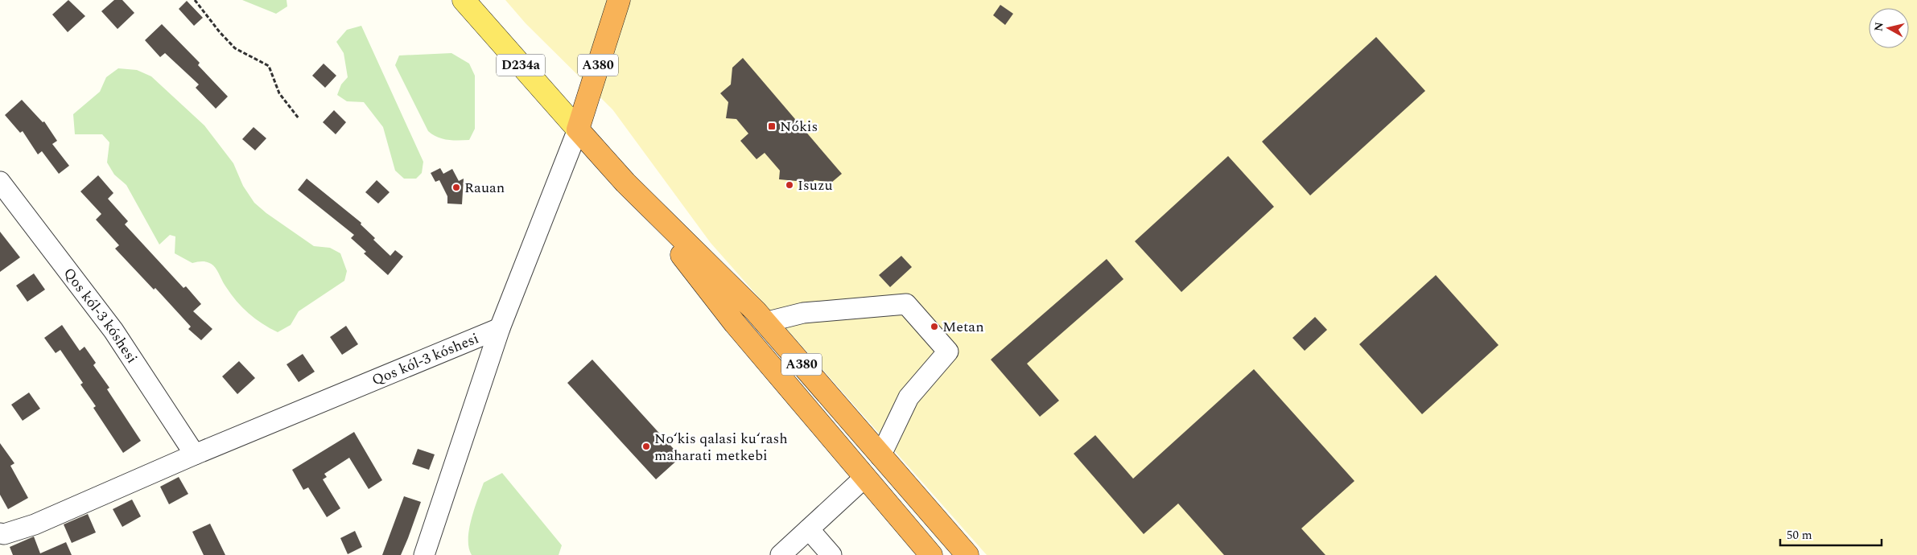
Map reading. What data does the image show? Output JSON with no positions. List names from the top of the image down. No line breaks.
{"streets":{"highway":["A380"],"main road":["D234a"],"street":["Qos kól-3 kóshesi"]},"crossings":[["D234a","A380"]],"places":{"transit":["Nókis"],"other":["Isuzu","Rauan","Metan","Noʻkis qalasi kuʻrash maharati metkebi"]},"scale_bar":"50 m","north":"left"}
